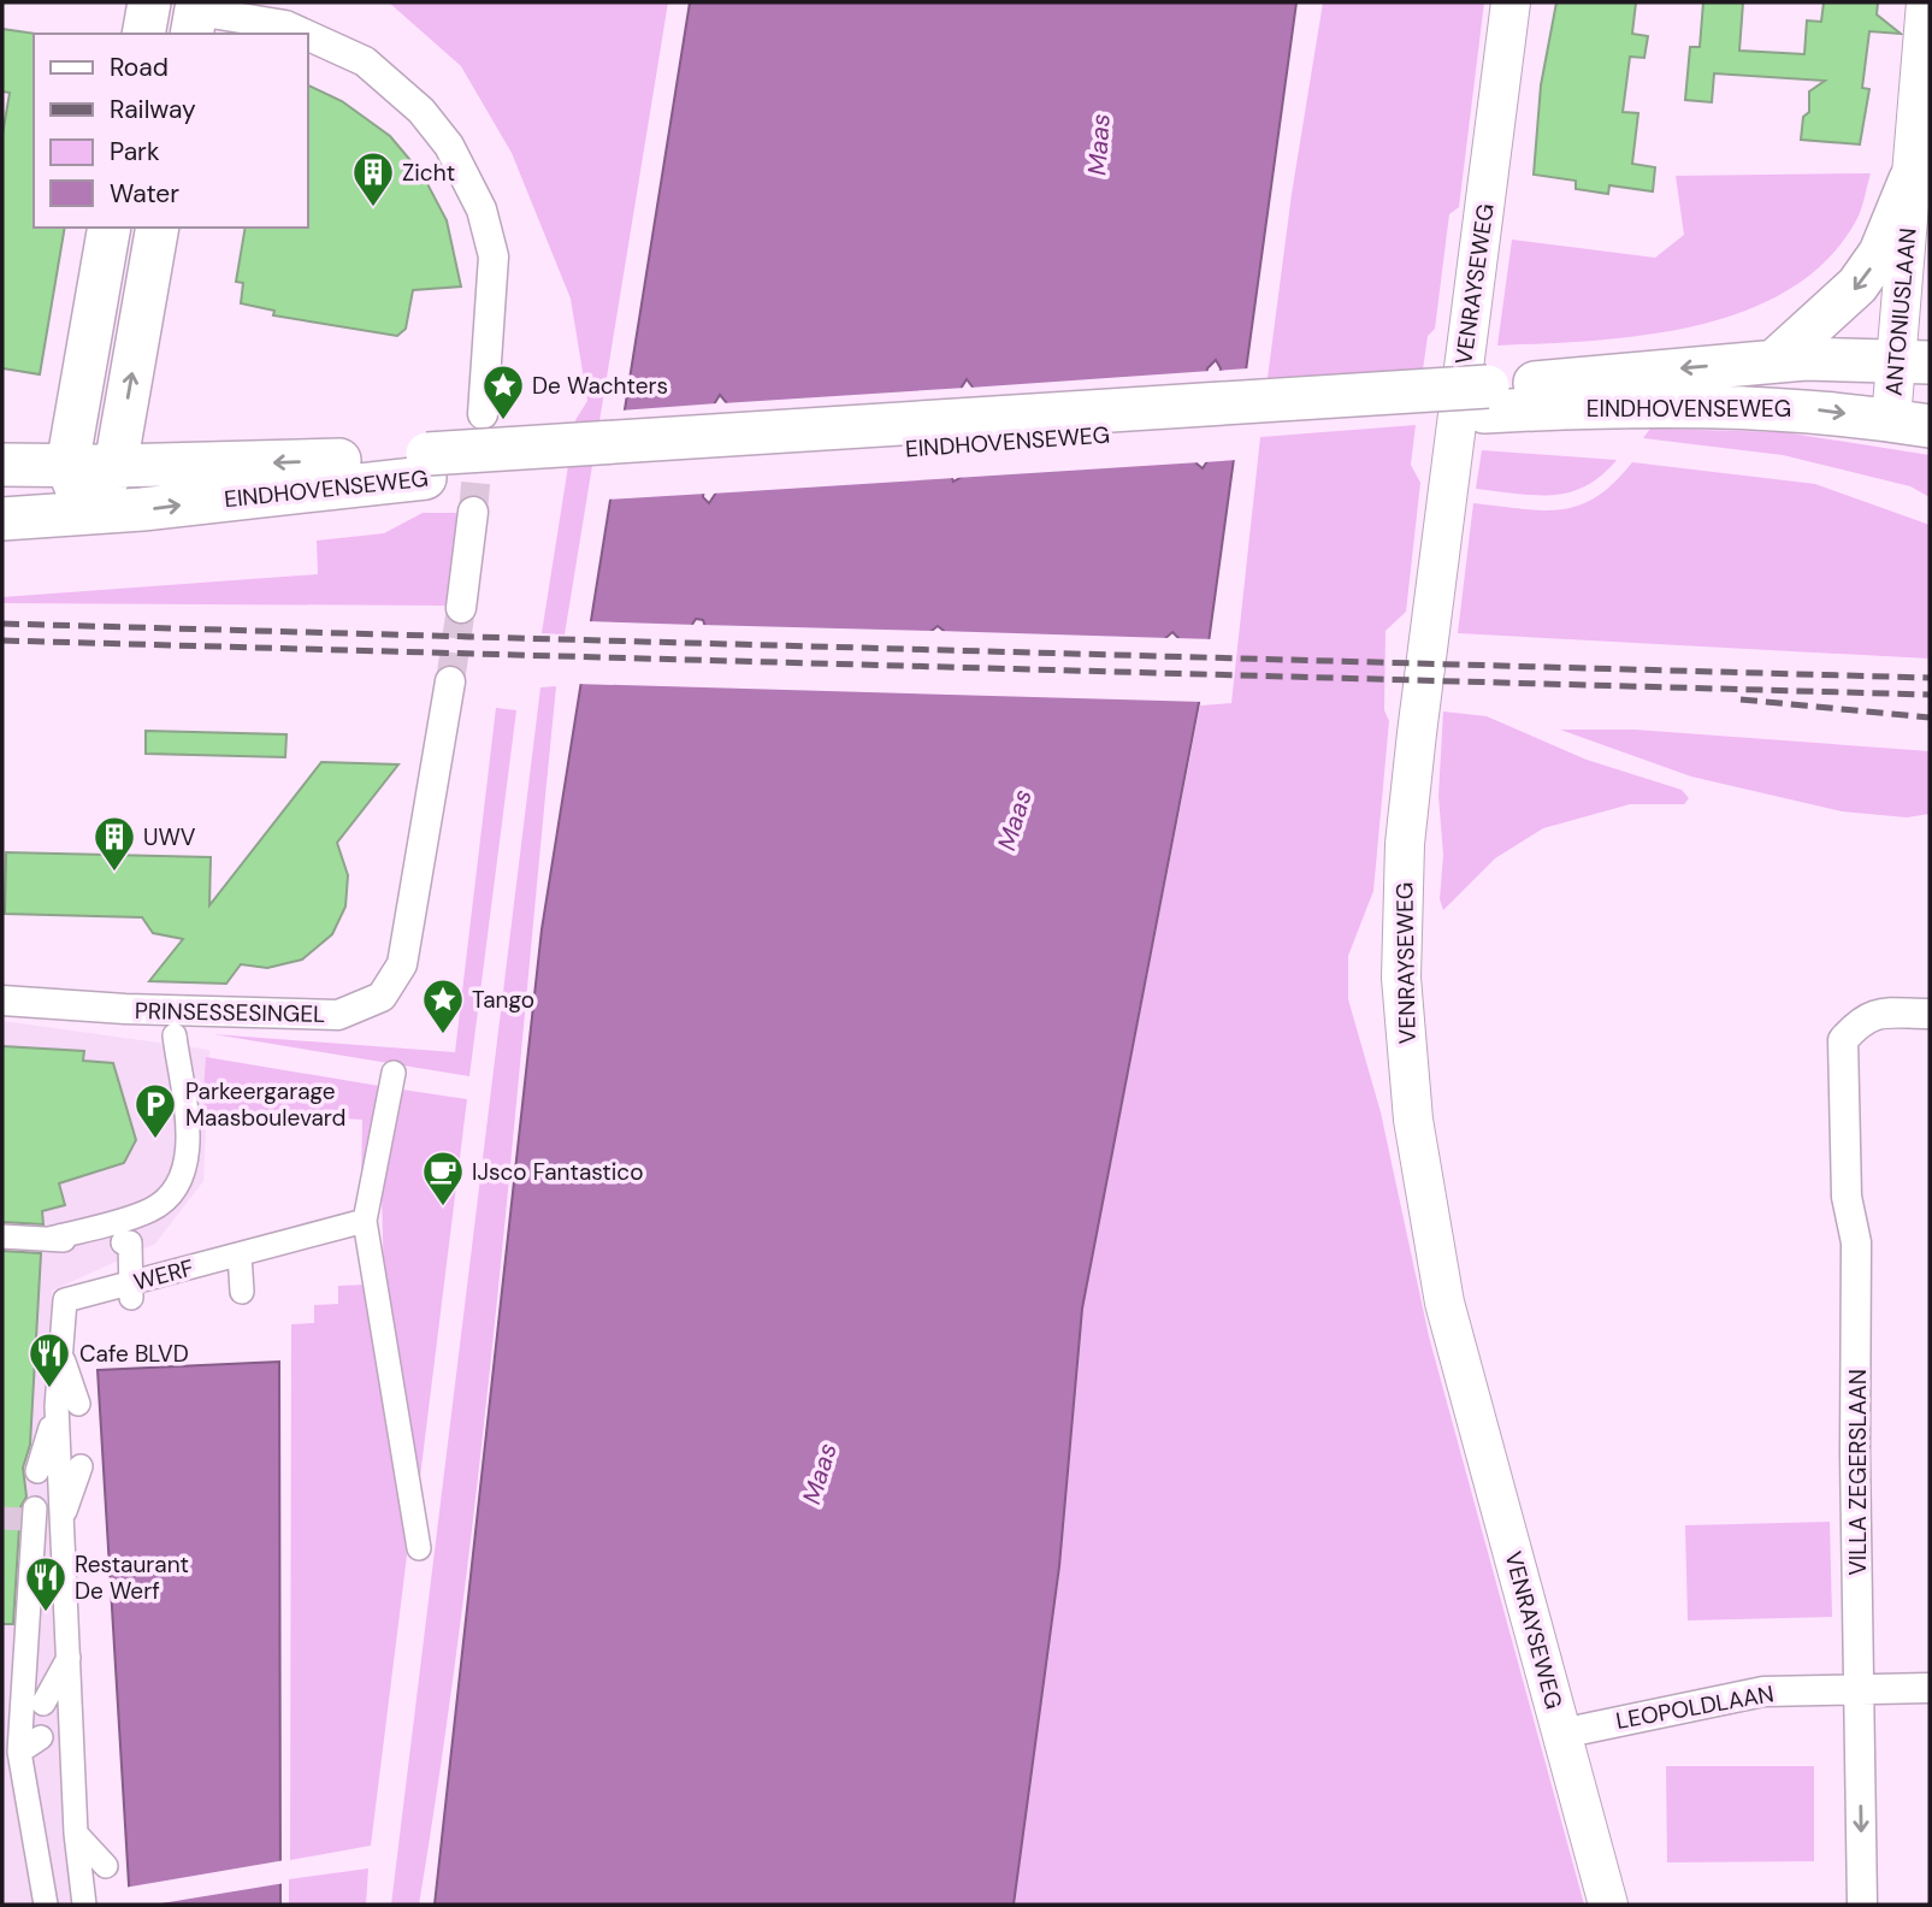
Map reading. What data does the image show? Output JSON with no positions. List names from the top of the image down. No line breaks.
{"streets":{"main road":["EINDHOVENSEWEG"],"street":["VENRAYSEWEG","ANTONIUSLAAN","PRINSESSESINGEL","WERF","VILLA ZEGERSLAAN","LEOPOLDLAAN"]},"crossings":[["VENRAYSEWEG","LEOPOLDLAAN"],["ANTONIUSLAAN","EINDHOVENSEWEG"],["VILLA ZEGERSLAAN","LEOPOLDLAAN"]],"water":["Maas"],"places":{"building":["Zicht","UWV"],"place":["De Wachters","Tango"],"parking":["Parkeergarage Maasboulevard"],"cafe":["IJsco Fantastico"],"restaurant":["Cafe BLVD","Restaurant De Werf"]},"legend":["Road","Railway","Park","Water"]}
